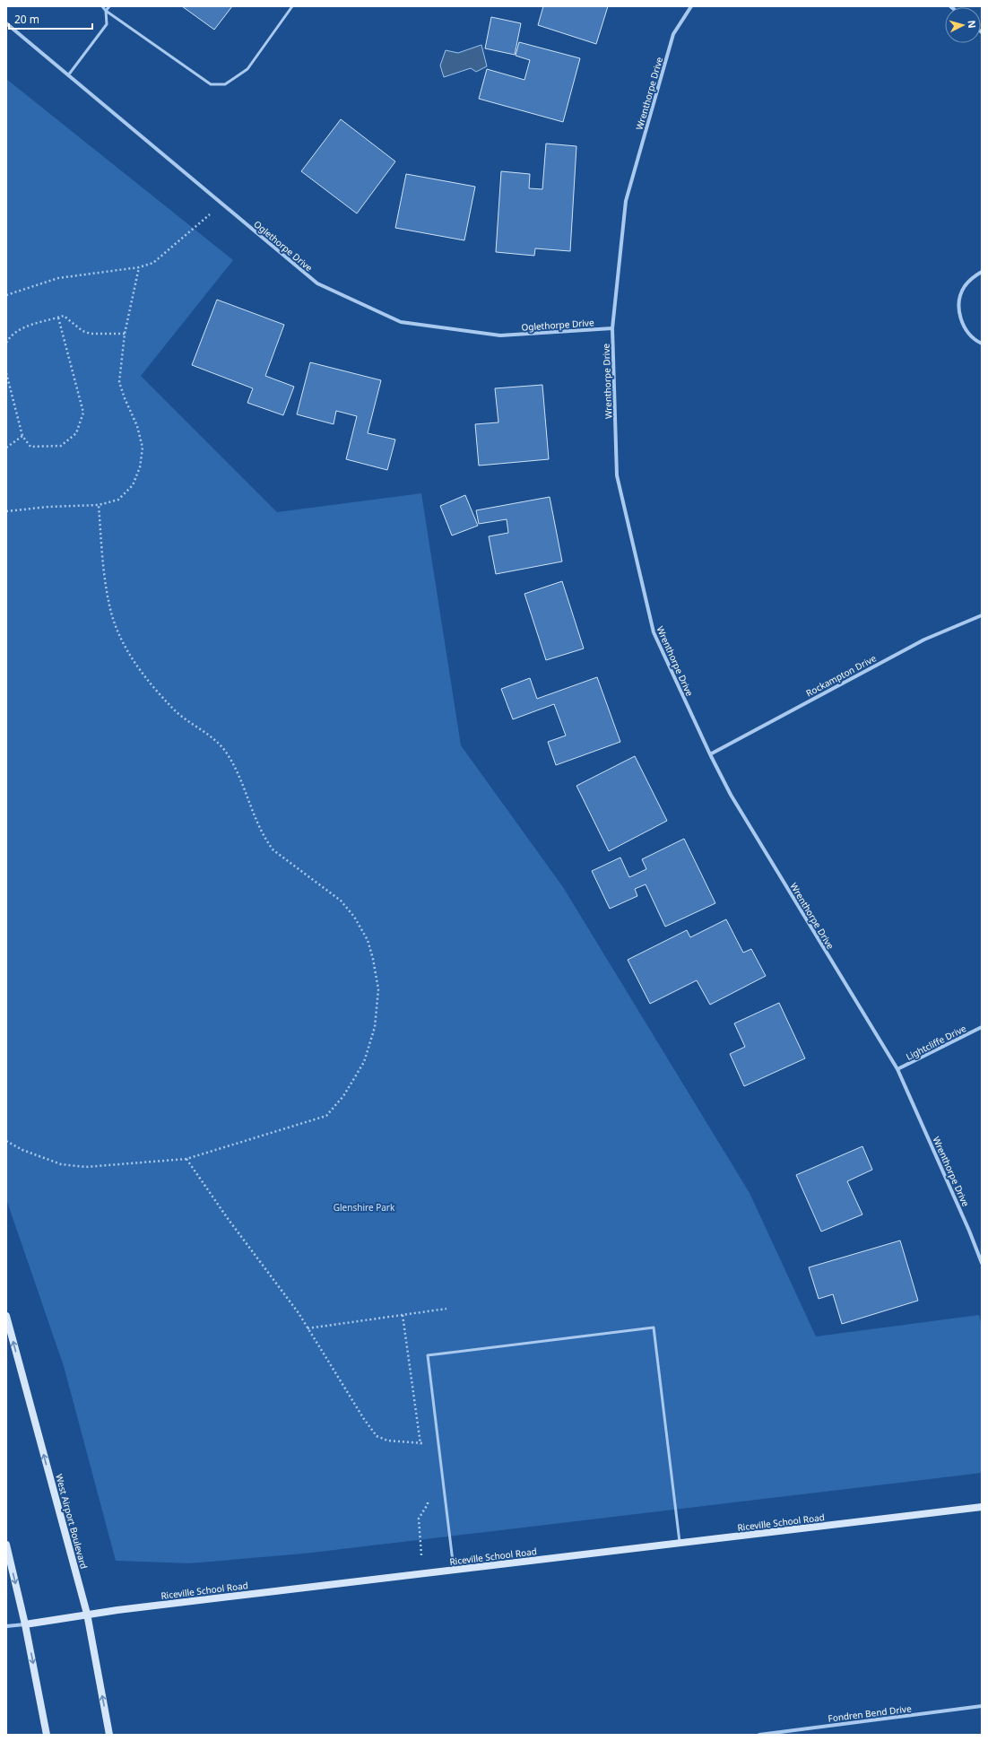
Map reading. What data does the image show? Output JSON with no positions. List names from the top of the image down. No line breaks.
{"streets":{"street":["Wrenthorpe Drive","Oglethorpe Drive","Rockampton Drive","Lightcliffe Drive","West Airport Boulevard","Riceville School Road","Fondren Bend Drive"]},"crossings":[["Wrenthorpe Drive","Oglethorpe Drive"],["Wrenthorpe Drive","Rockampton Drive"],["Wrenthorpe Drive","Lightcliffe Drive"],["West Airport Boulevard","Riceville School Road"]],"parks":["Glenshire Park"],"scale_bar":"20 m","north":"right"}
